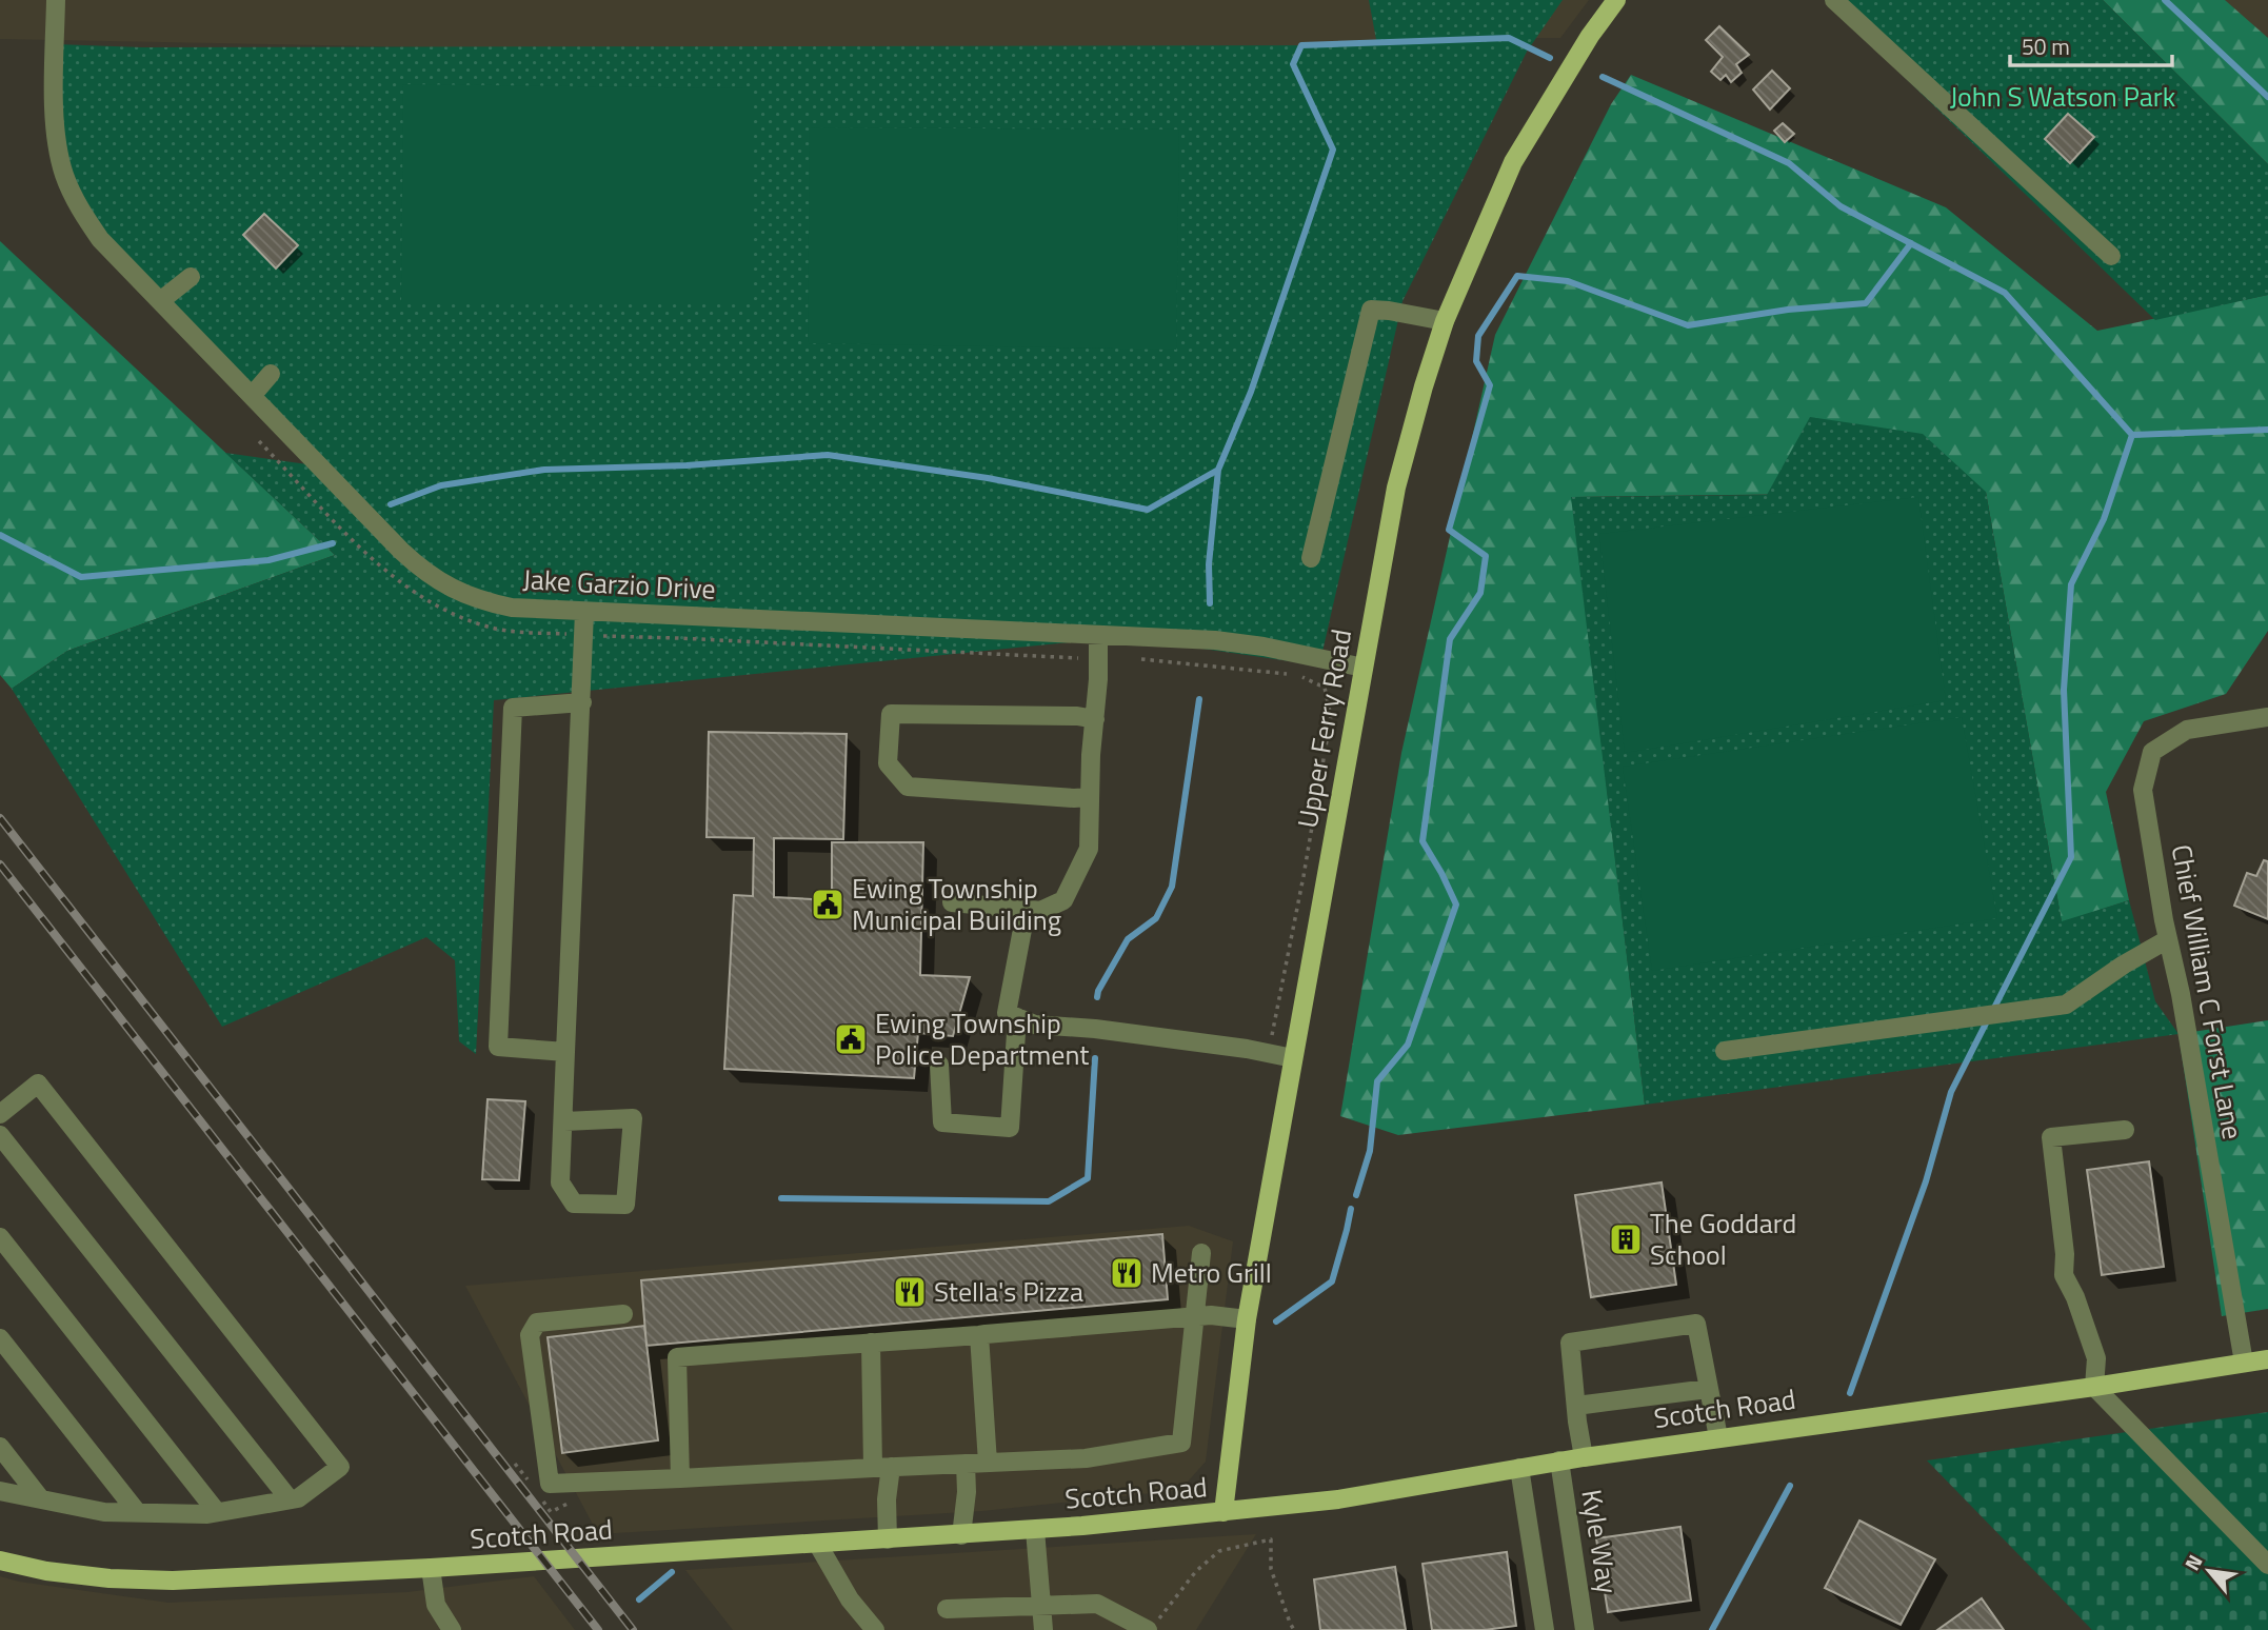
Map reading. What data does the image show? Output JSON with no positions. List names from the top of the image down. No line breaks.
{"streets":{"main road":["Upper Ferry Road","Scotch Road"],"street":["Jake Garzio Drive","Chief William C Forst Lane","Kyle Way"]},"crossings":[["Jake Garzio Drive","Upper Ferry Road"],["Upper Ferry Road","Scotch Road"],["Chief William C Forst Lane","Scotch Road"],["Scotch Road","Kyle Way"]],"parks":["John S Watson Park"],"places":{"public building":["Ewing Township Municipal Building","Ewing Township Police Department"],"building":["The Goddard School"],"restaurant":["Metro Grill","Stella's Pizza"]},"scale_bar":"50 m","north":"top left"}
